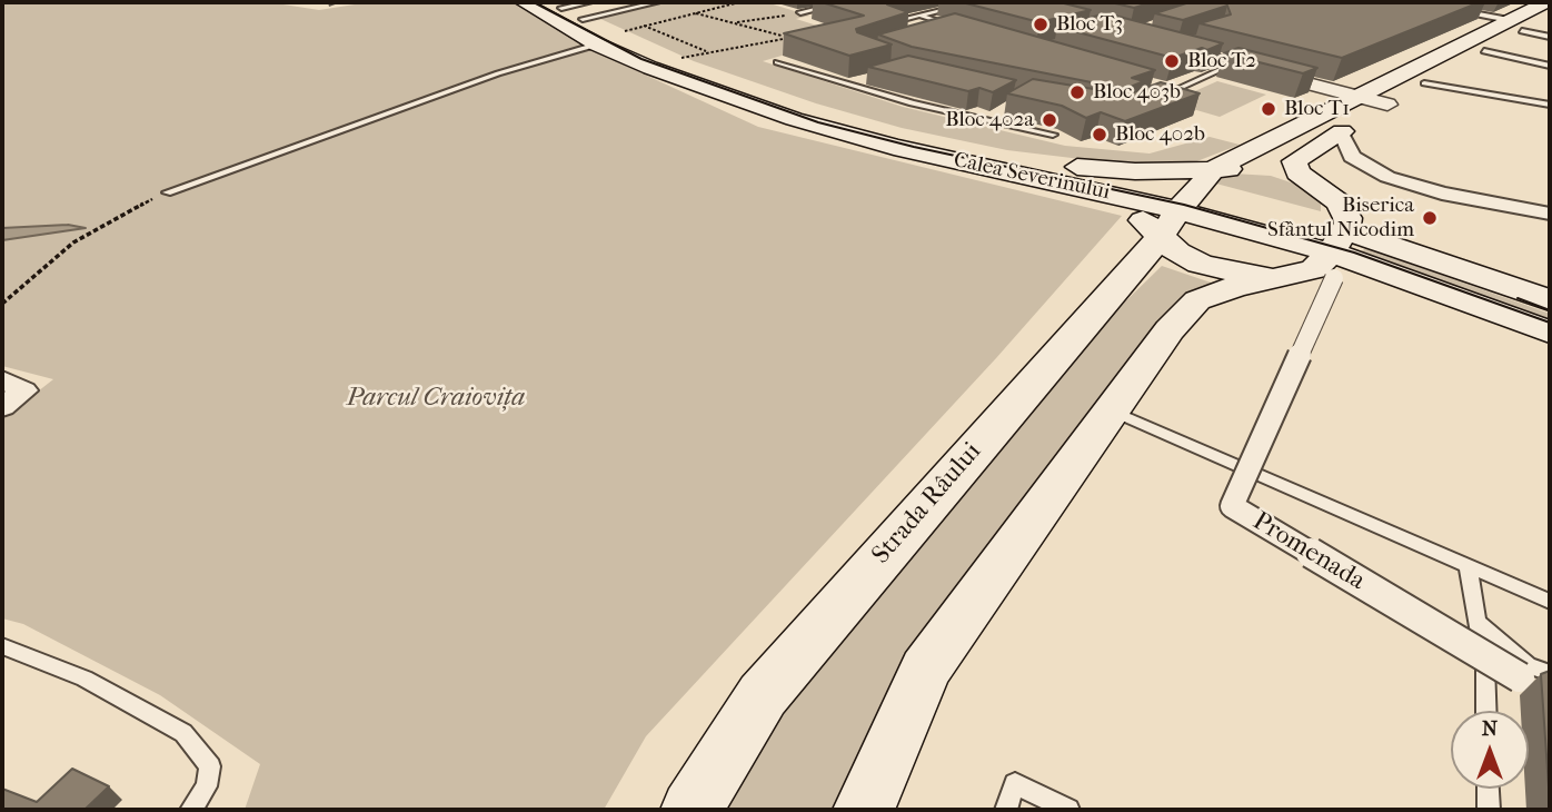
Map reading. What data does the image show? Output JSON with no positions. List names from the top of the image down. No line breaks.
{"streets":{"main road":["Calea Severinului","Strada Râului"],"street":["Promenada"]},"crossings":[["Calea Severinului","Strada Râului"],["Calea Severinului","Promenada"]],"parks":["Parcul Craiovița"],"places":["Bloc T3","Bloc T2","Bloc 403b","Bloc T1","Bloc 402a","Bloc 402b","Biserica Sfântul Nicodim"],"north":"top"}
